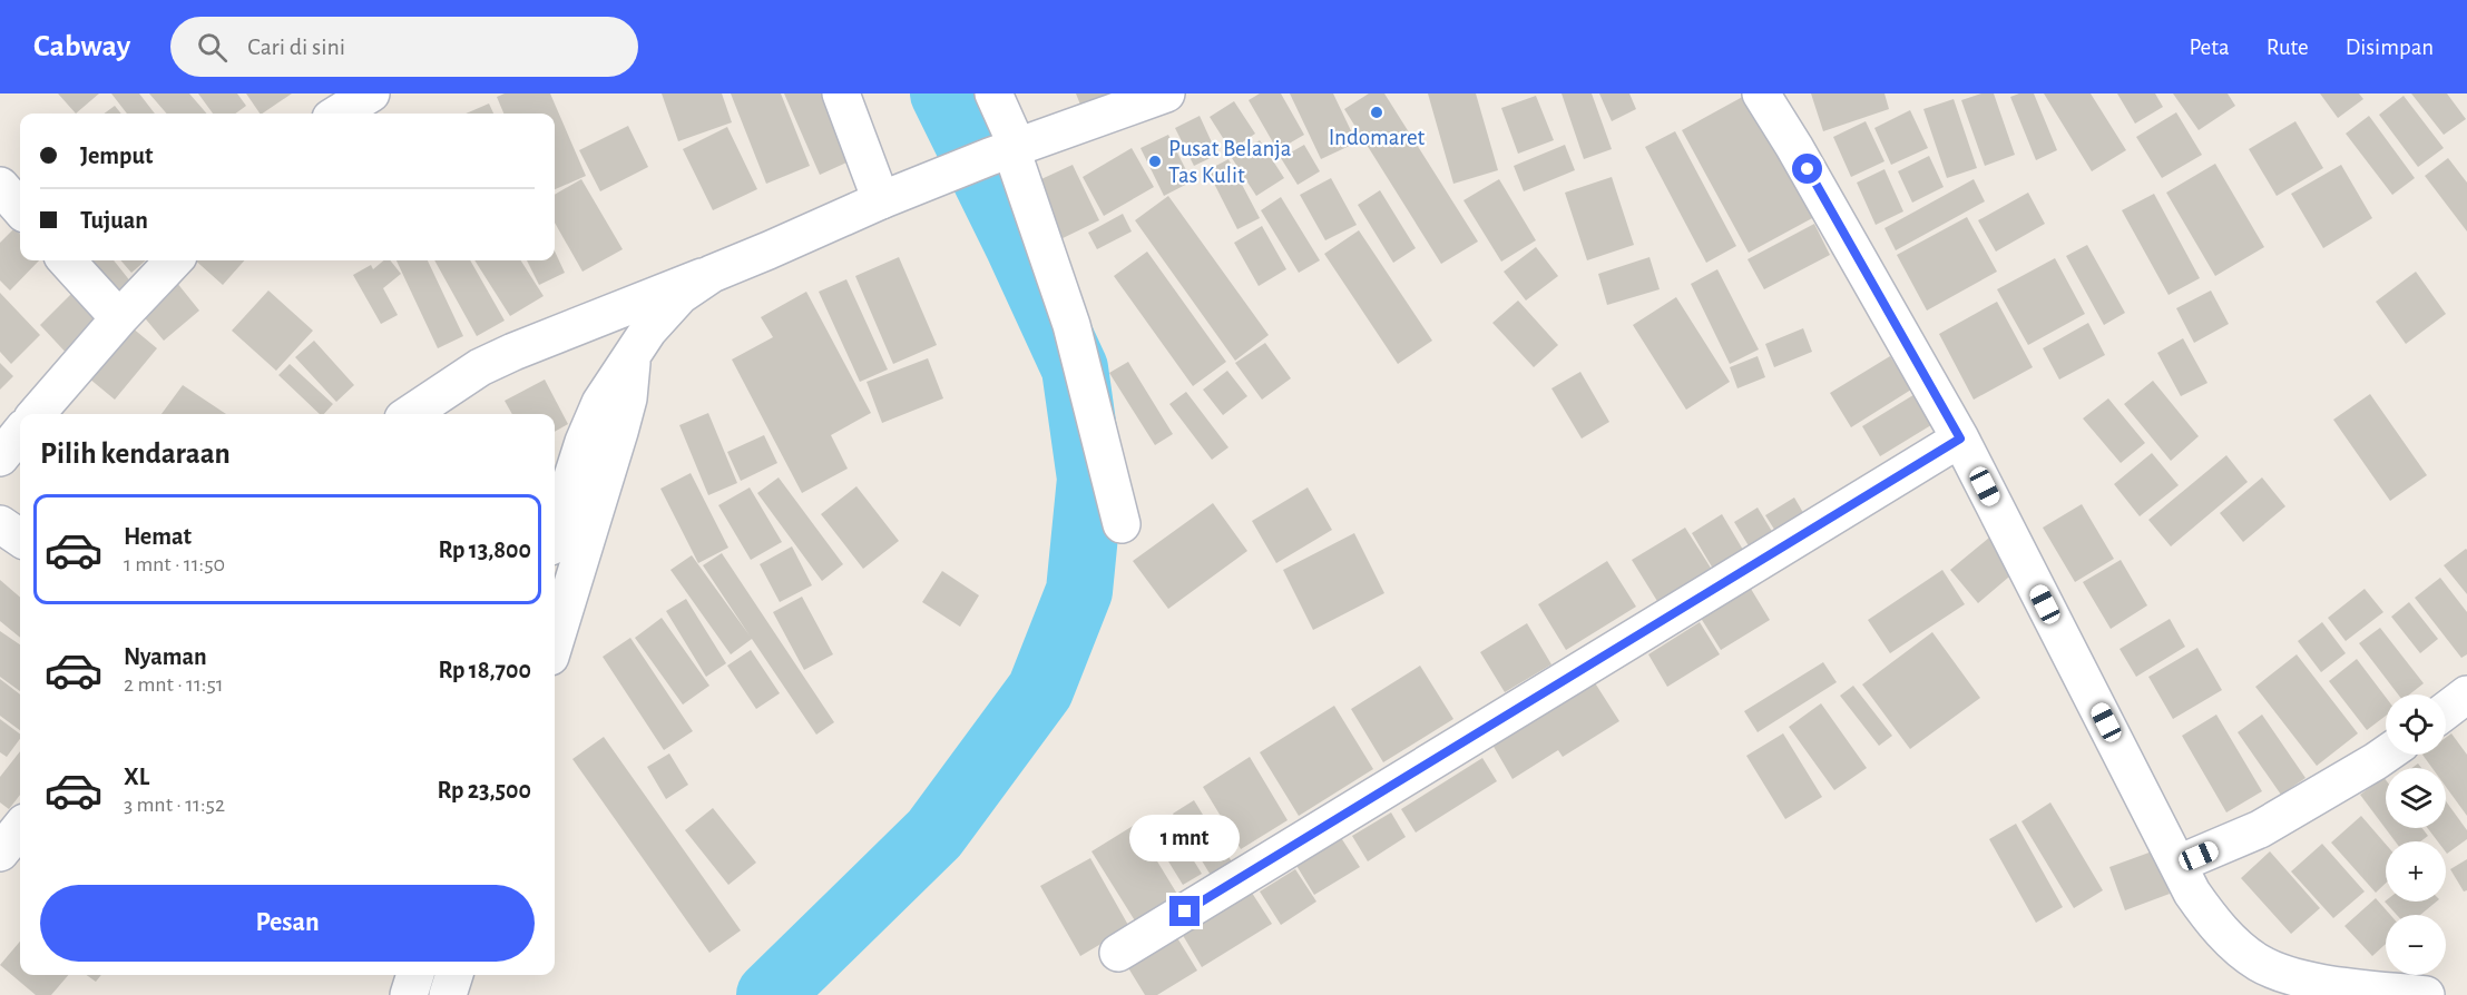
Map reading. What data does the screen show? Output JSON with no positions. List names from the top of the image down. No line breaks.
{"places":["Indomaret","Pusat Belanja Tas Kulit"],"page":{"header":"Cabway","search":"Cari di sini","nav":["Peta","Rute","Disimpan"],"banner":["Jemput","Tujuan"],"heading":"Pilih kendaraan","list":[{"name":"Hemat","note":"1 mnt · 11:50","value":"Rp 13,800"},{"name":"Nyaman","note":"2 mnt · 11:51","value":"Rp 18,700"},{"name":"XL","note":"3 mnt · 11:52","value":"Rp 23,500"}],"map_buttons":["+","−"],"bubble":"1 mnt","buttons":"Pesan"}}
